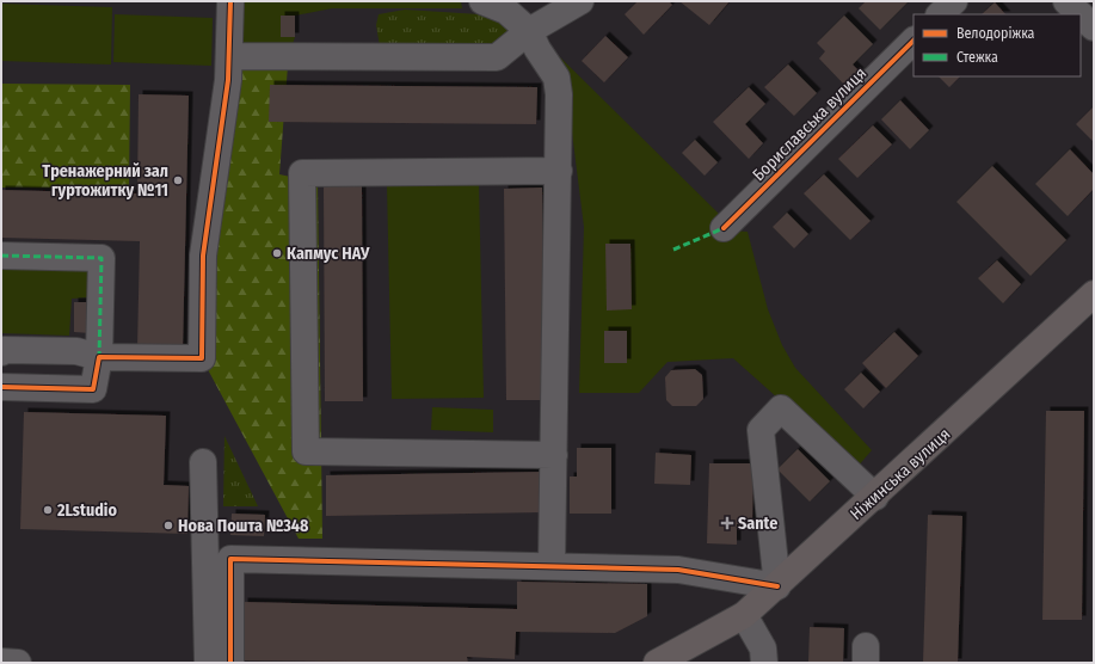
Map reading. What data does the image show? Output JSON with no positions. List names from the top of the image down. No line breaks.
{"streets":{"main road":["Ніжинська вулиця"],"street":["Бориславська вулиця"]},"places":{"other":["Тренажерний зал гуртожитку №11","Капмус НАУ","2Lstudio","Нова Пошта №348"],"health":["Sante"]},"legend":["Велодоріжка","Стежка"]}
